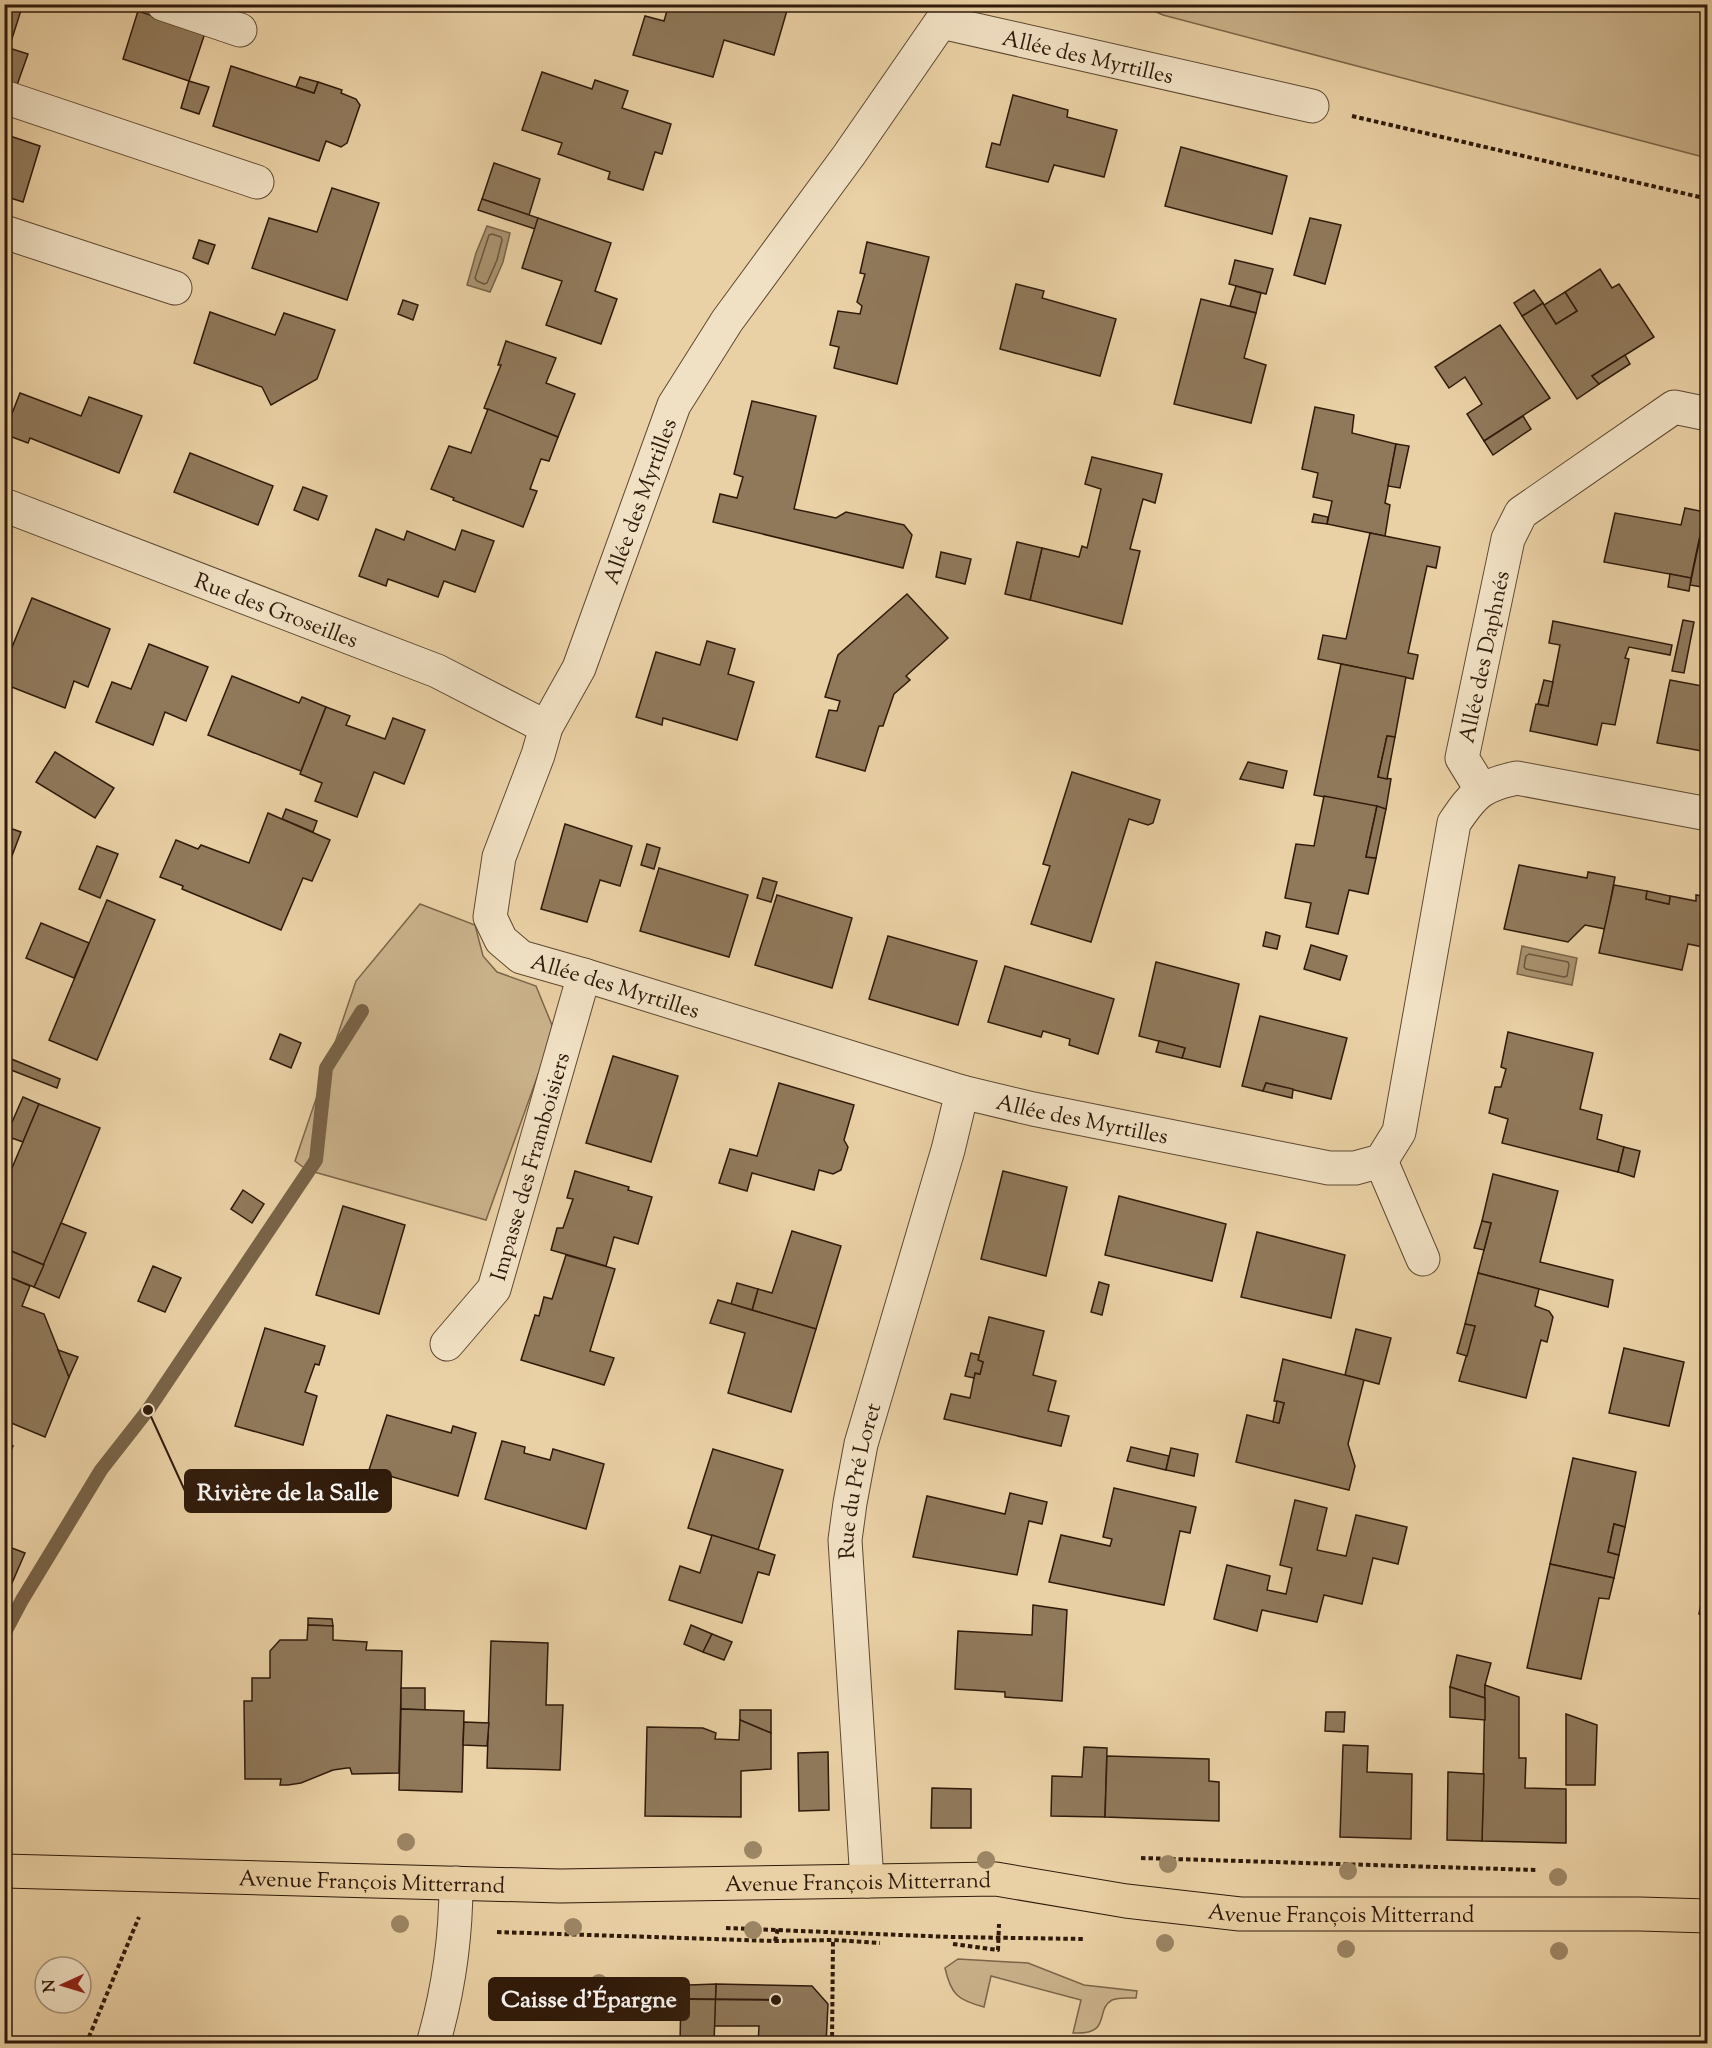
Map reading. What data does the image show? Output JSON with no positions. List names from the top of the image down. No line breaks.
{"streets":{"main road":["Avenue François Mitterrand"],"street":["Allée des Myrtilles","Rue des Groseilles","Allée des Daphnés","Impasse des Framboisiers","Rue du Pré Loret"]},"crossings":[["Allée des Myrtilles","Rue des Groseilles"],["Allée des Myrtilles","Impasse des Framboisiers"],["Allée des Myrtilles","Rue du Pré Loret"],["Rue du Pré Loret","Avenue François Mitterrand"]],"places":["Rivière de la Salle","Caisse d'Épargne"],"north":"left"}
